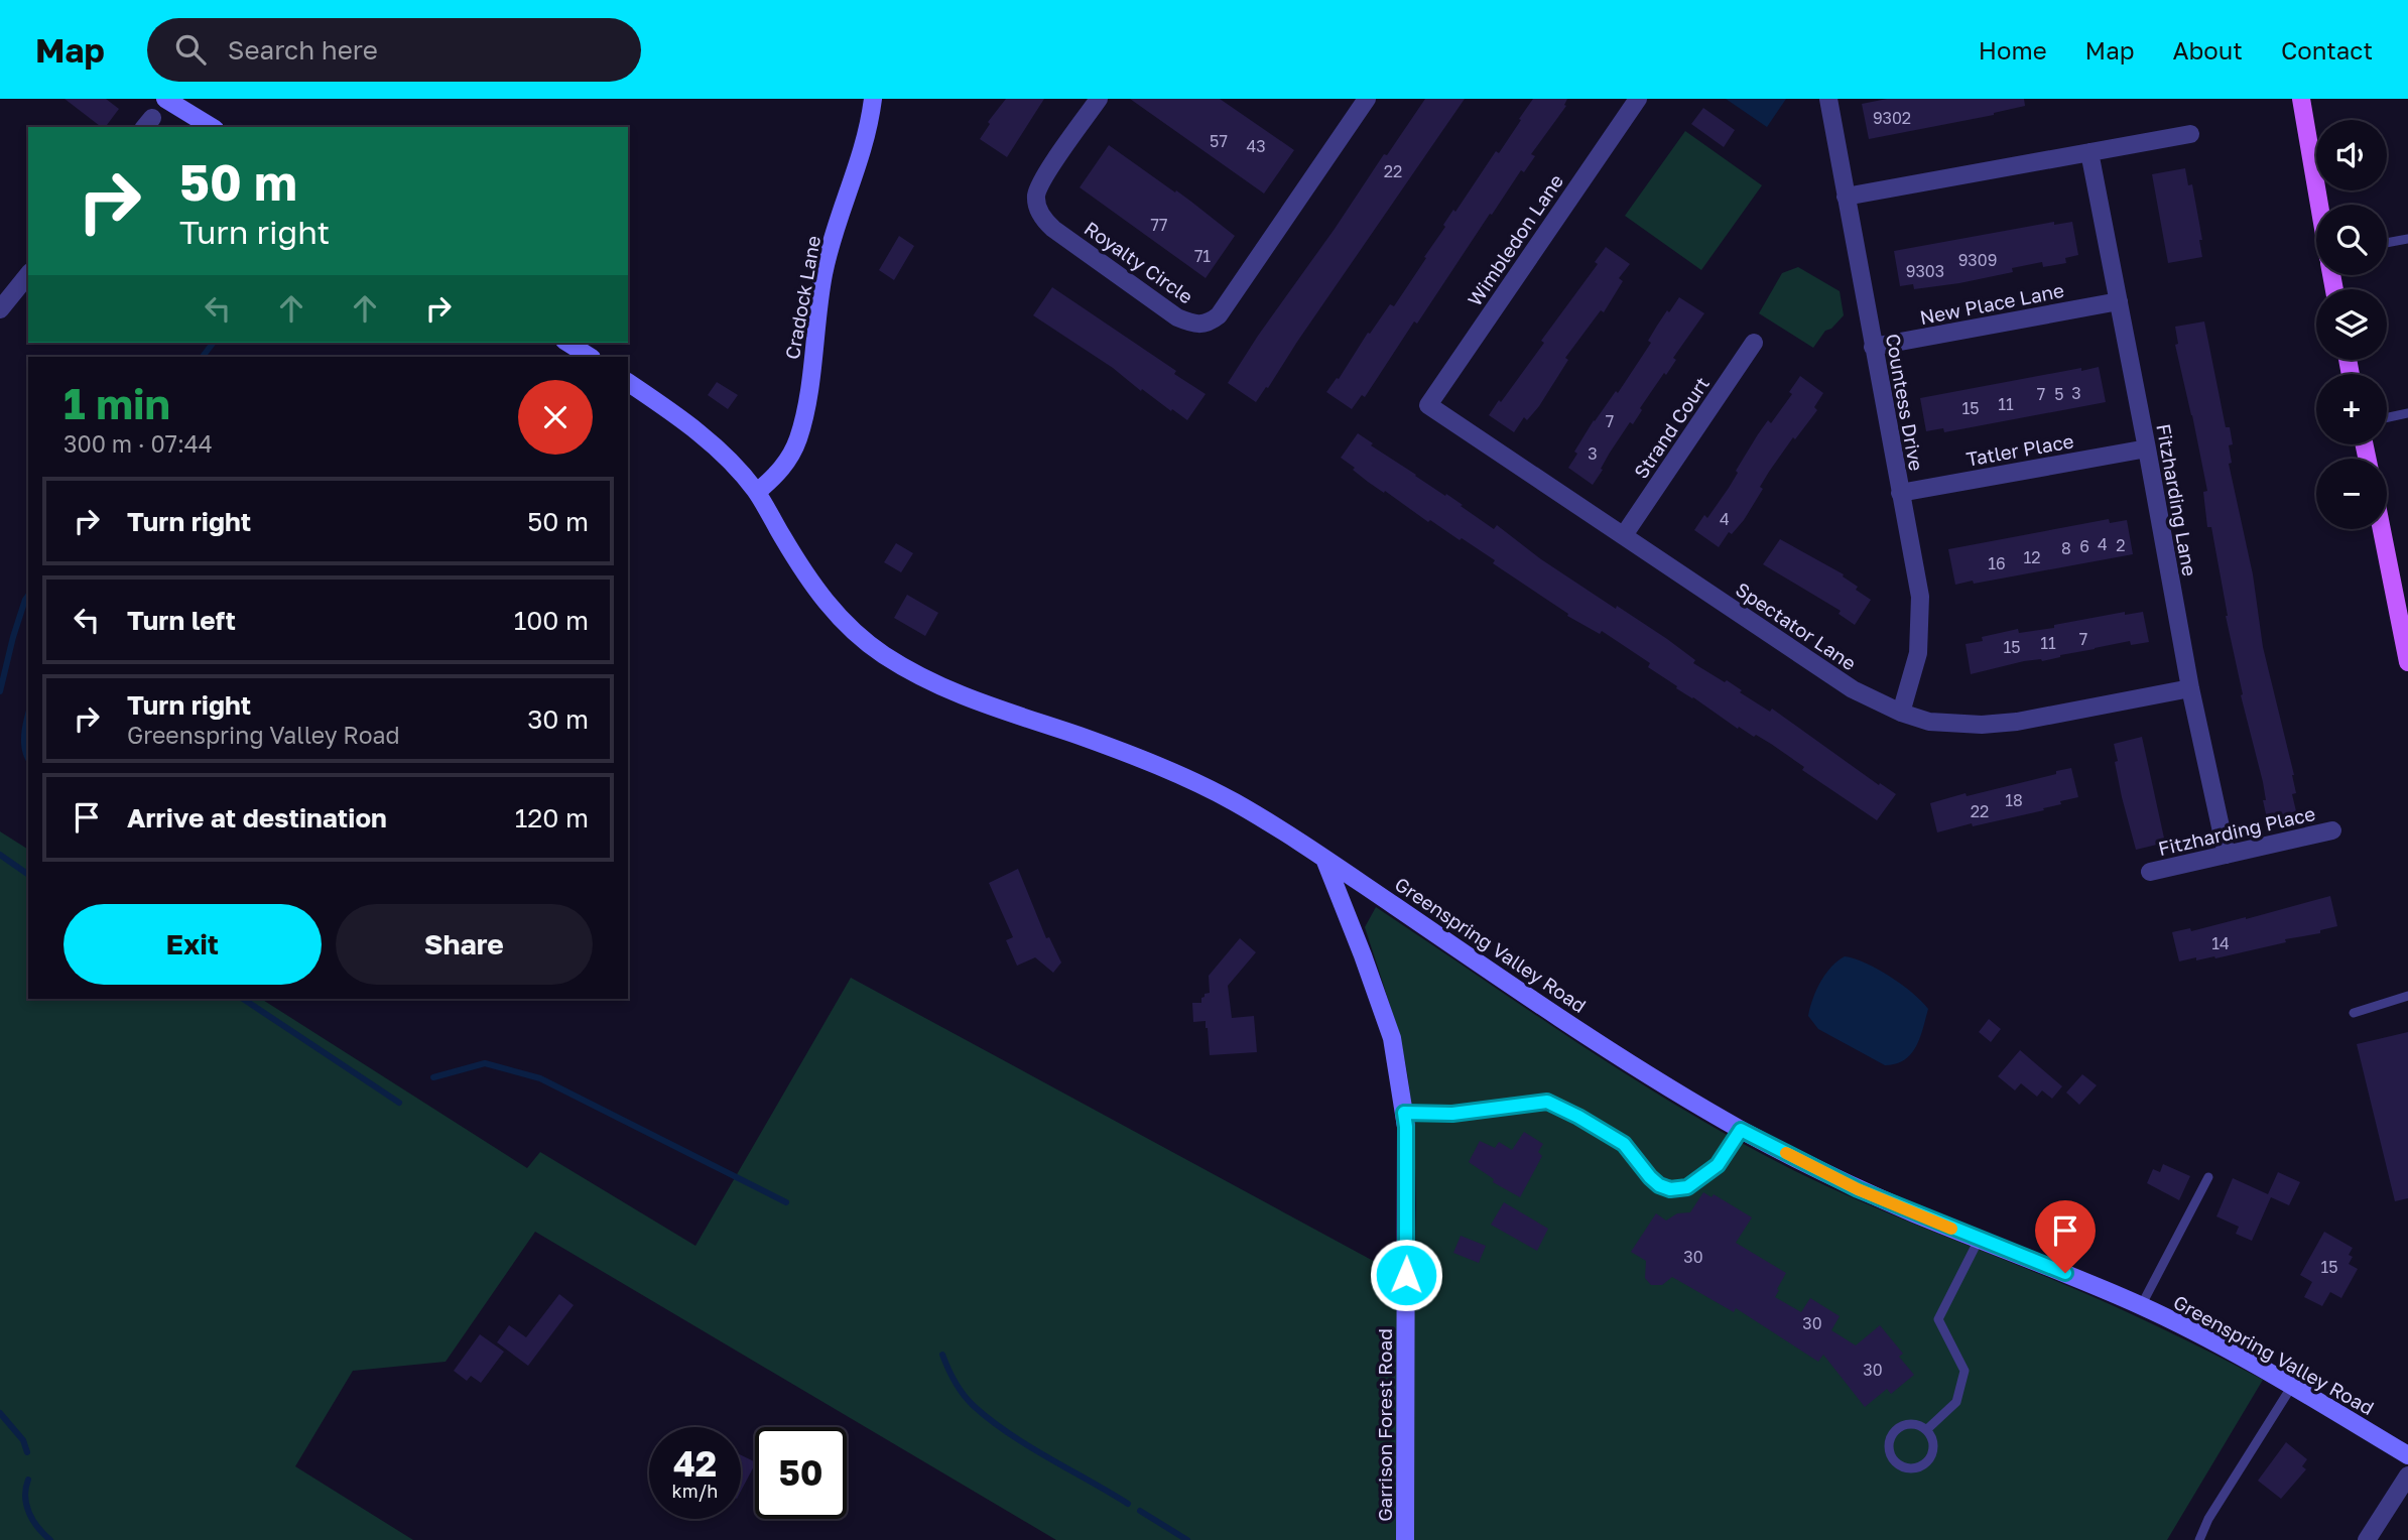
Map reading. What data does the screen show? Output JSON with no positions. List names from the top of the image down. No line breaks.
{"streets":{"main road":["Cradock Lane","Greenspring Valley Road","Garrison Forest Road"],"street":["Wimbledon Lane","Royalty Circle","New Place Lane","Countess Drive","Strand Court","Tatler Place","Fitzharding Lane","Spectator Lane","Fitzharding Place"]},"crossings":[["Wimbledon Lane","Spectator Lane"],["Cradock Lane","Greenspring Valley Road"],["New Place Lane","Countess Drive"],["New Place Lane","Fitzharding Lane"],["Countess Drive","Tatler Place"],["Countess Drive","Spectator Lane"],["Strand Court","Spectator Lane"],["Tatler Place","Fitzharding Lane"],["Fitzharding Lane","Spectator Lane"],["Fitzharding Lane","Fitzharding Place"],["Greenspring Valley Road","Garrison Forest Road"]],"house_numbers":["9302","57","43","22","77","71","9309","9303","3","7","5","11","15","7","3","4","4","2","6","8","12","16","7","11","15","18","22","14","30","15","30","30"],"page":{"header":"Map","search":"Search here","nav":["Home","Map","About","Contact"],"map_buttons":["+","−"],"turn":["50 m","Turn right"],"heading":["1 min","300 m · 07:44"],"list":[{"name":"Turn right","value":"50 m"},{"name":"Turn left","value":"100 m"},{"name":"Turn right","note":"Greenspring Valley Road","value":"30 m"},{"name":"Arrive at destination","value":"120 m"}],"buttons":["Exit","Share"],"speed":"42 km/h","limit":"50"}}
